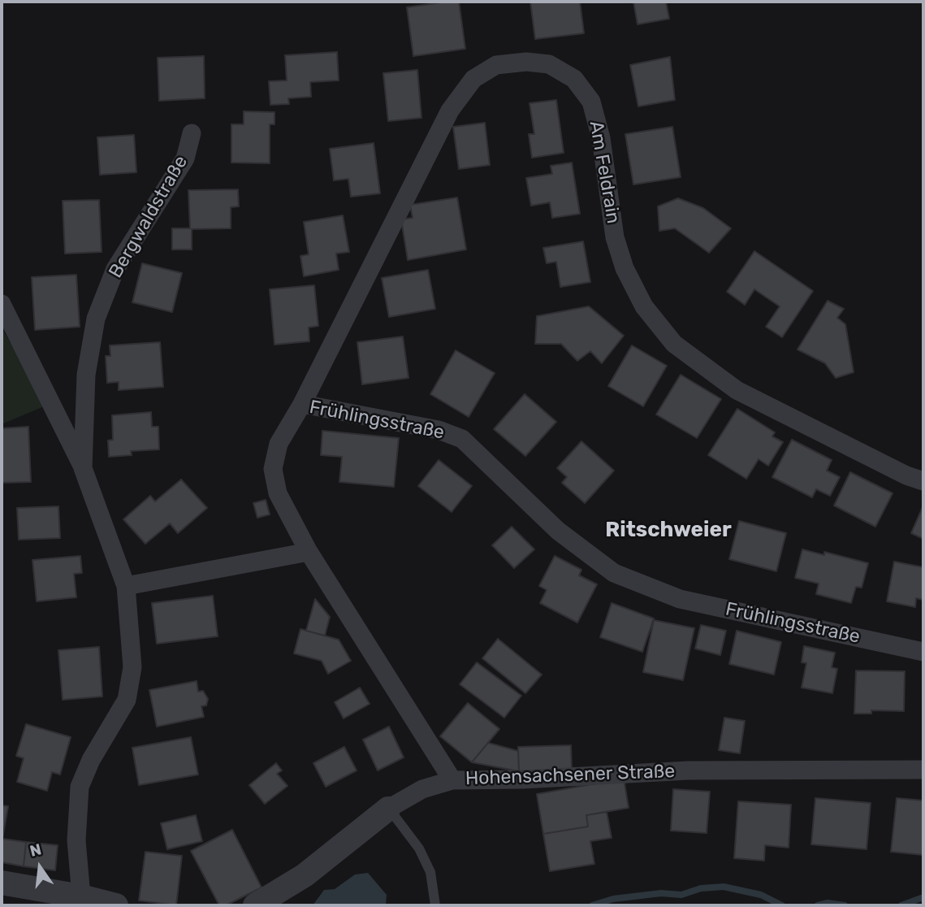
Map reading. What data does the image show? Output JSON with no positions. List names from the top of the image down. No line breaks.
{"streets":{"street":["Am Feldrain","Bergwaldstraße","Frühlingsstraße","Hohensachsener Straße"]},"crossings":[["Am Feldrain","Frühlingsstraße"],["Frühlingsstraße","Hohensachsener Straße"]],"districts":["Ritschweier"],"north":"top"}
